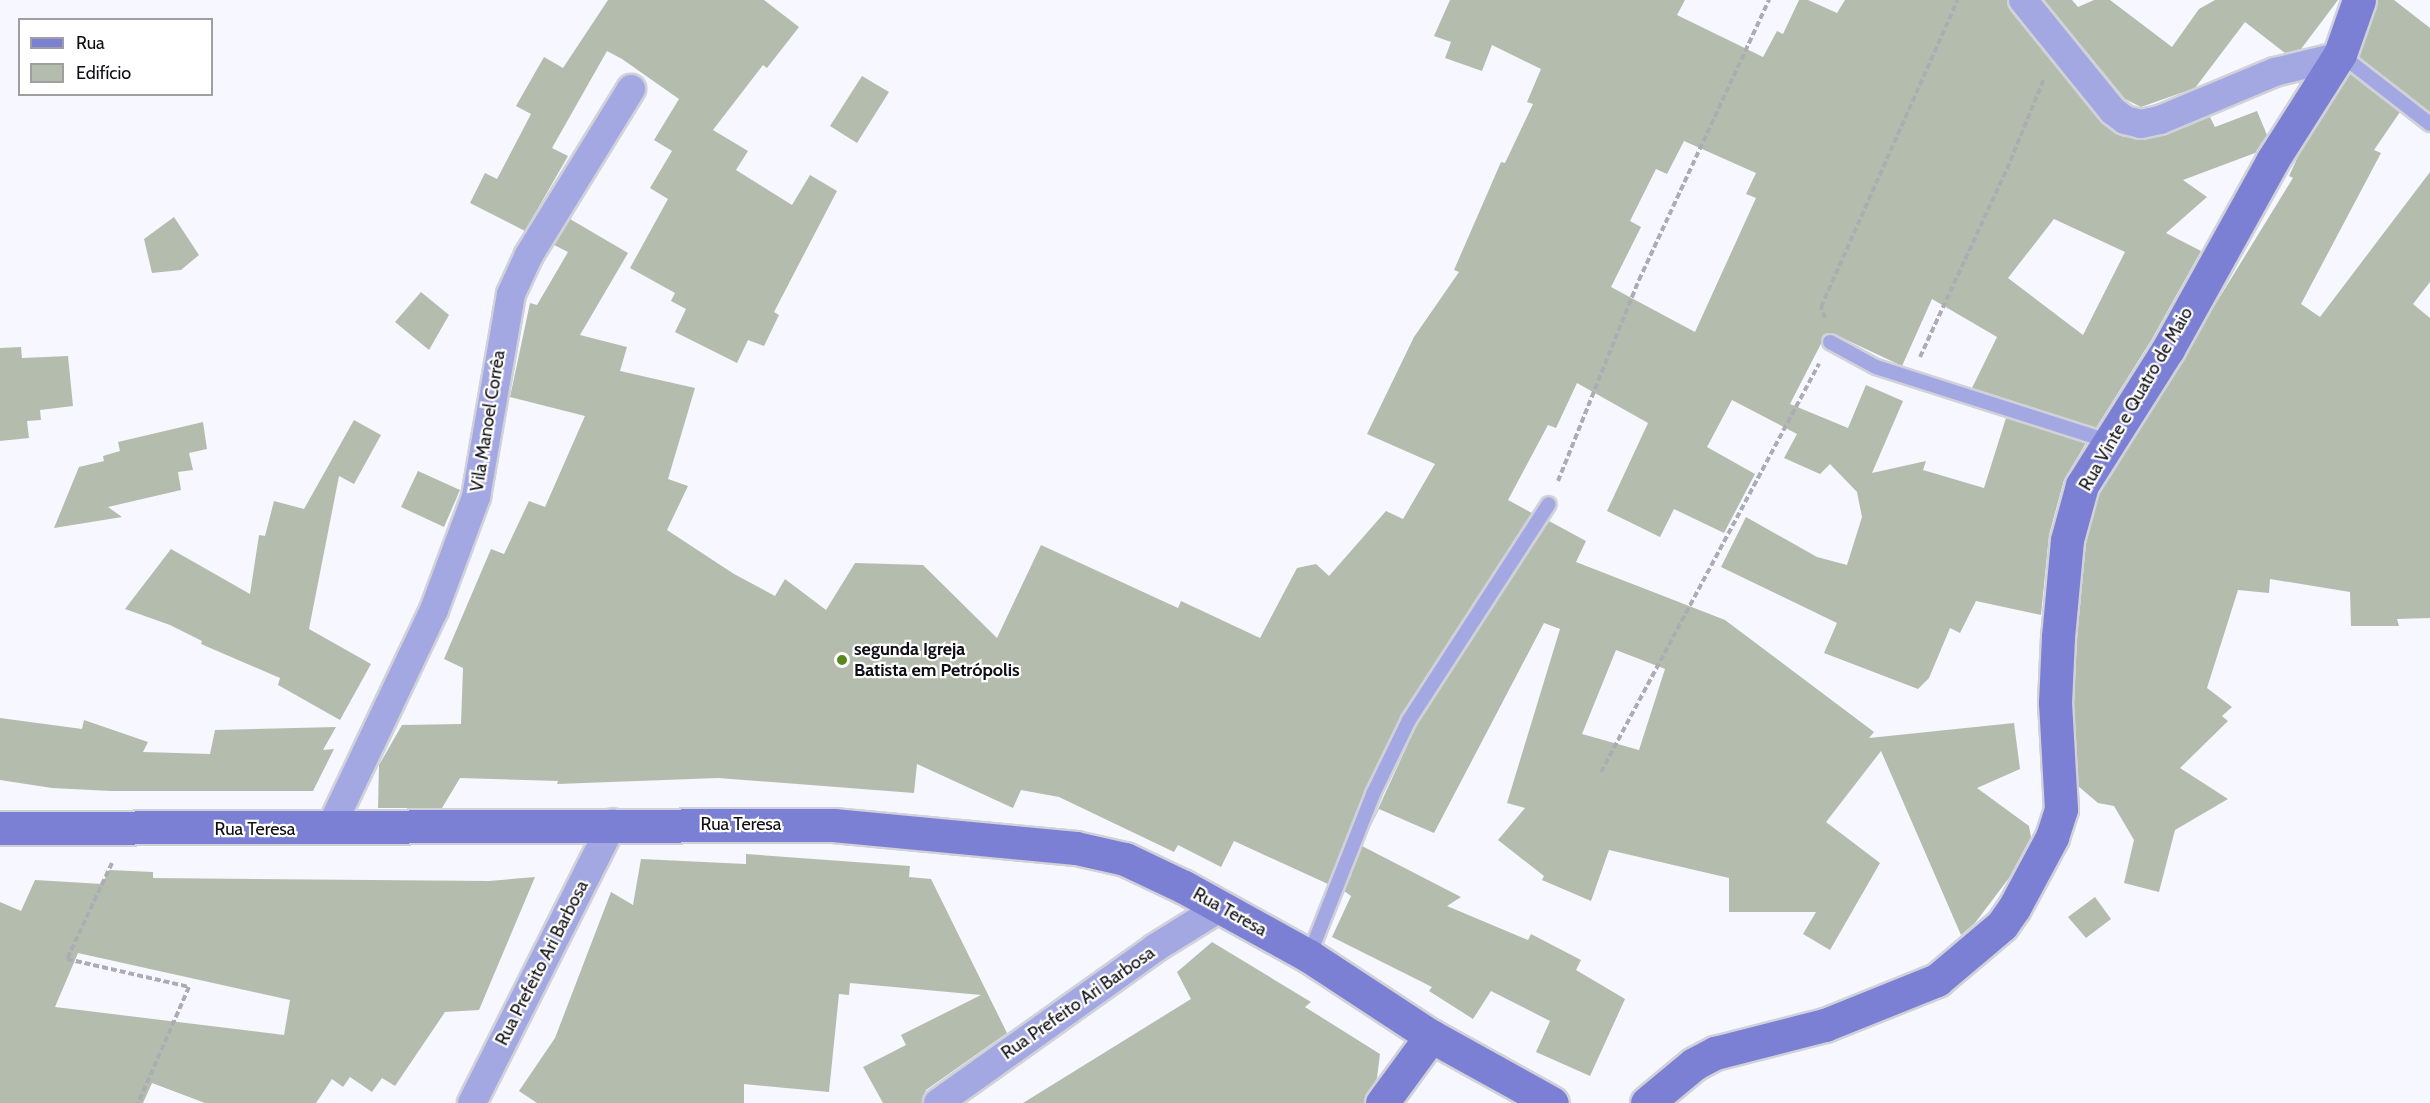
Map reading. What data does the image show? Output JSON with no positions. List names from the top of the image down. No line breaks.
{"streets":{"main road":["Rua Vinte e Quatro de Maio","Rua Teresa"],"street":["Vila Manoel Corrêa","Rua Prefeito Ari Barbosa"]},"crossings":[["Vila Manoel Corrêa","Rua Teresa"],["Rua Teresa","Rua Prefeito Ari Barbosa"]],"places":["segunda Igreja Batista em Petrópolis"],"legend":["Rua","Edifício"]}
